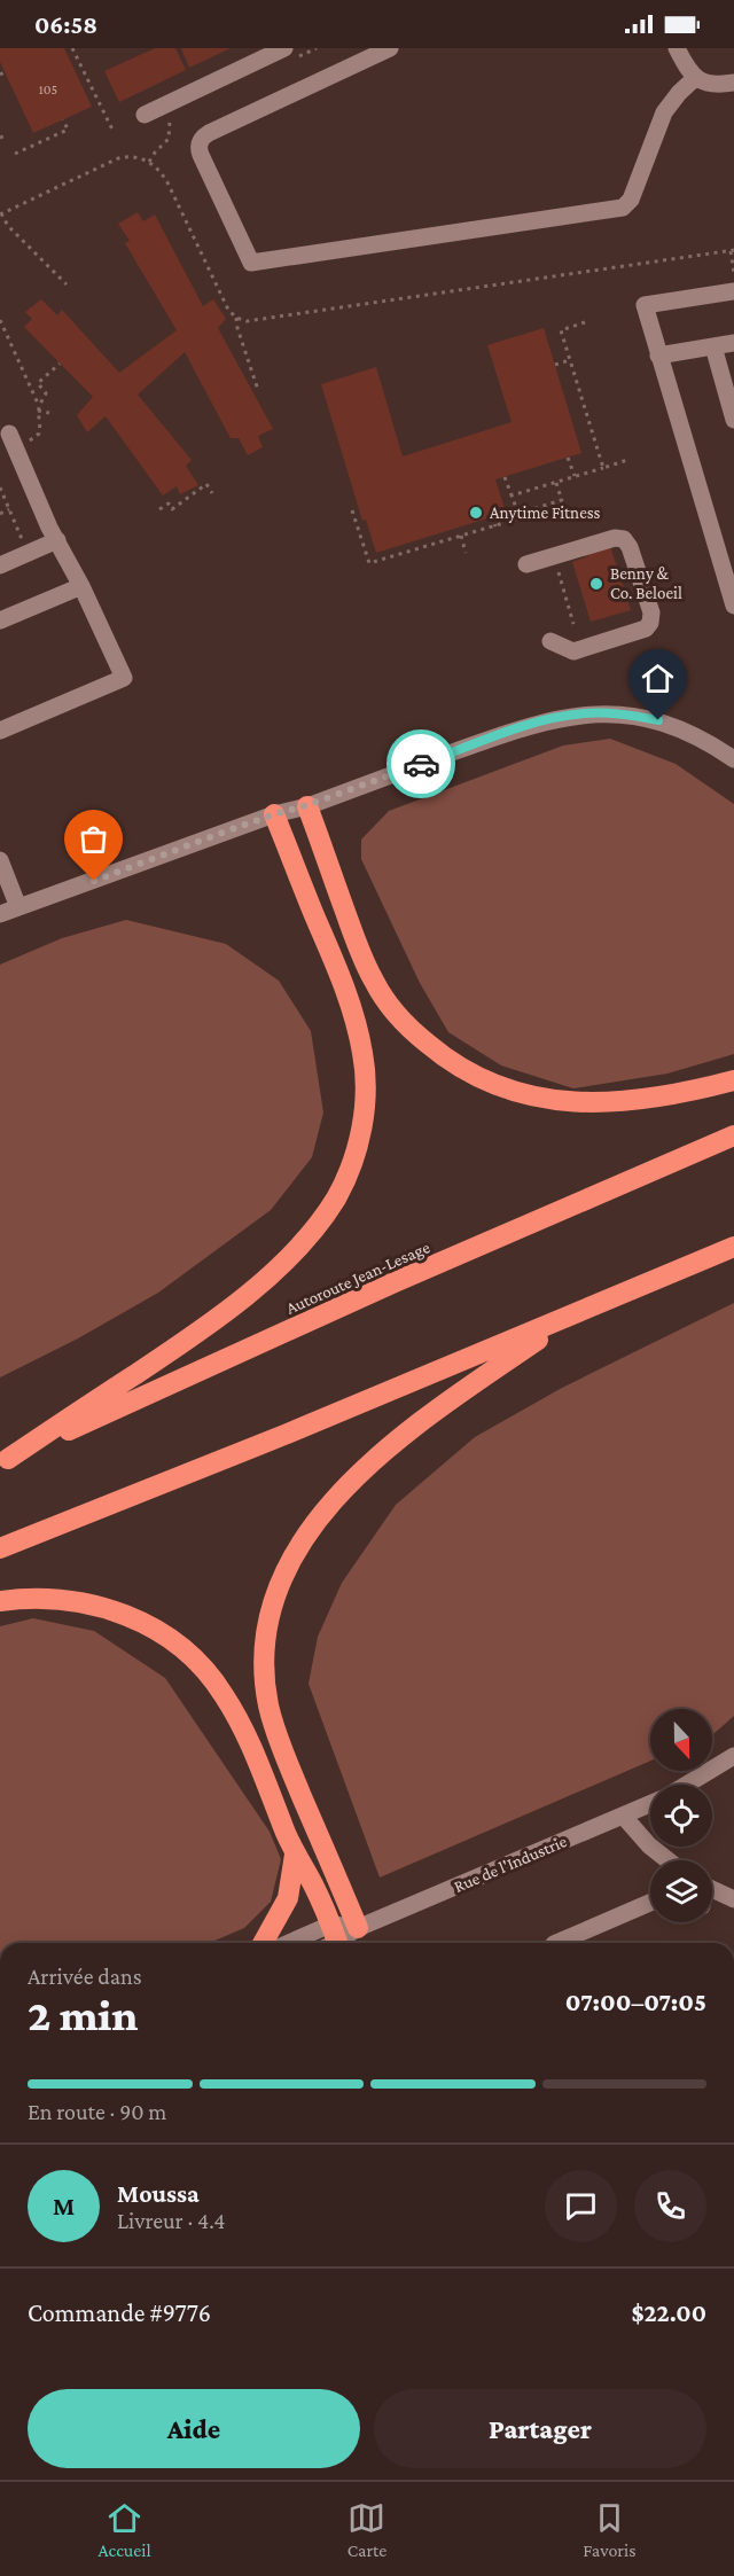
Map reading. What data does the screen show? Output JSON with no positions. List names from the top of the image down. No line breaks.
{"streets":{"highway":["Autoroute Jean-Lesage"],"street":["Rue de l'Industrie"]},"places":["Anytime Fitness","Benny & Co. Beloeil"],"house_numbers":["105"],"north":"bottom","page":{"status":"06:58","heading":["2 min","Arrivée dans","07:00–07:05"],"panel":["Moussa","Livreur · 4.4","Commande #9776","$22.00"],"bar":"En route · 90 m","round":"M","buttons":["Aide","Partager"],"tabs":["Accueil","Carte","Favoris"]}}
